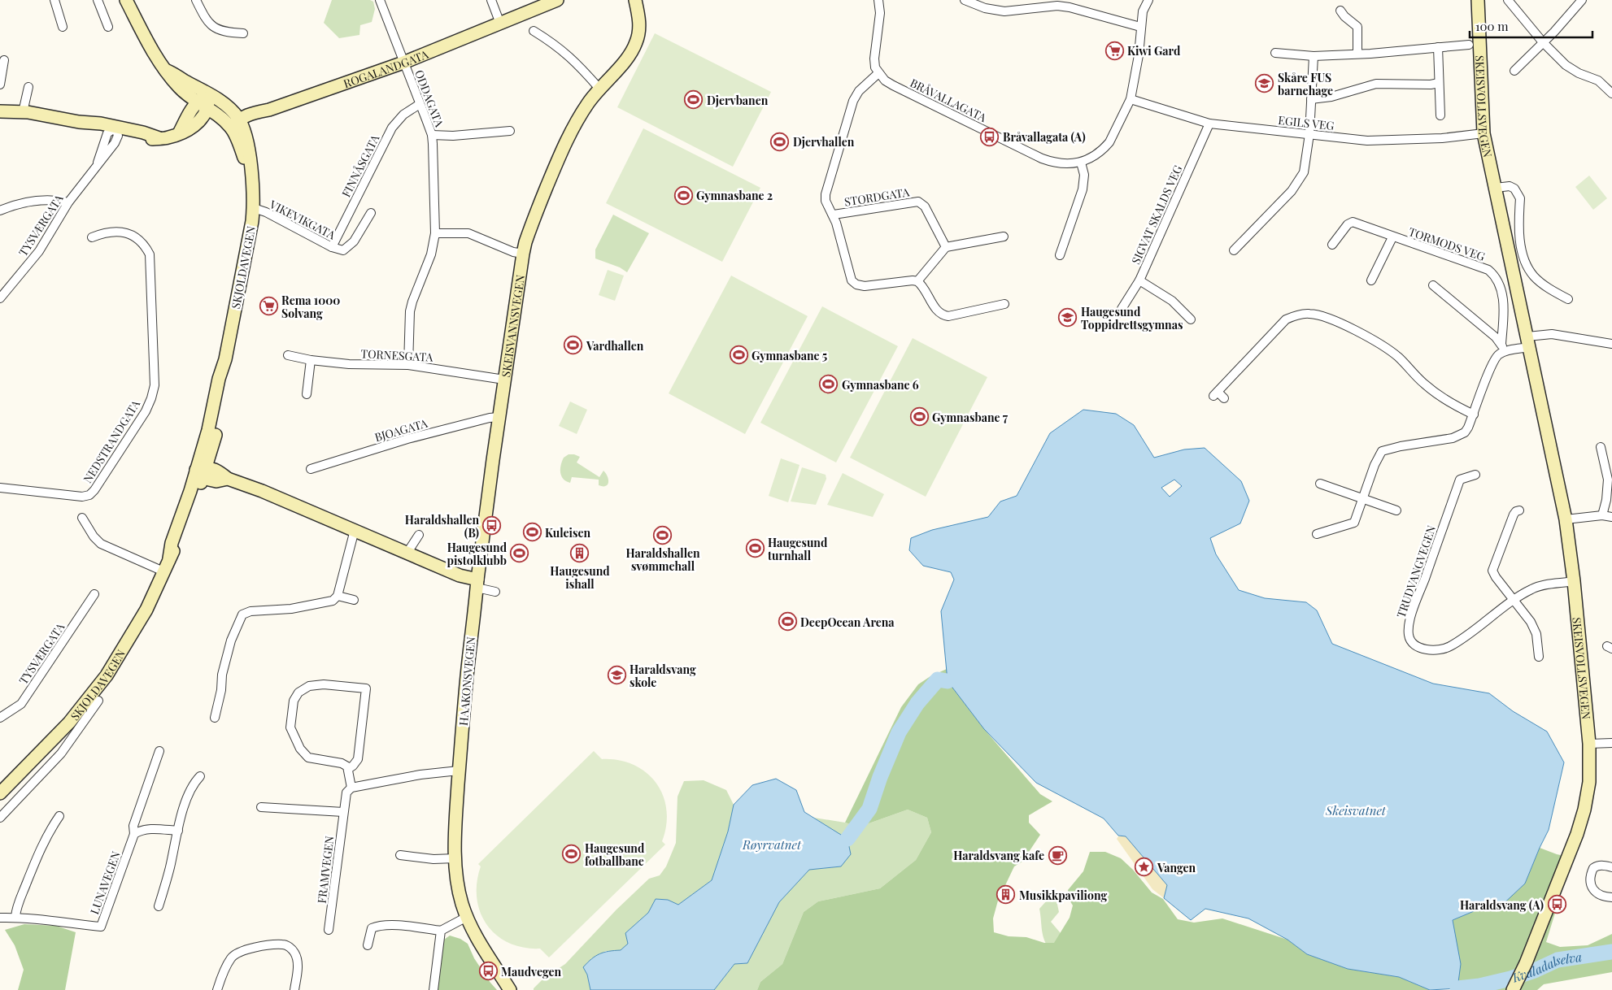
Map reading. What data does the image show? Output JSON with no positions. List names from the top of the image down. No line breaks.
{"streets":{"main road":["ROGALANDGATA","SKEISVOLLSVEGEN","SKJOLDAVEGEN","SKEISVANNSVEGEN","HAAKONSVEGEN"],"street":["ODDAGATA","BRÅVALLAGATA","EGILS VEG","FINNÅSGATA","STORDGATA","SIGVAT SKALDS VEG","VIKEVIKGATA","TYSVÆRGATA","TORMODS VEG","TORNESGATA","BJOAGATA","NEDSTRANDGATA","TRUDVANGVEGEN","FRAMVEGEN","LUNAVEGEN"]},"crossings":[["ROGALANDGATA","ODDAGATA"],["ROGALANDGATA","SKJOLDAVEGEN"],["ODDAGATA","FINNÅSGATA"],["ODDAGATA","TORNESGATA"],["BRÅVALLAGATA","STORDGATA"],["SKEISVOLLSVEGEN","EGILS VEG"],["SKEISVOLLSVEGEN","TRUDVANGVEGEN"],["EGILS VEG","SIGVAT SKALDS VEG"],["FINNÅSGATA","VIKEVIKGATA"],["VIKEVIKGATA","SKJOLDAVEGEN"],["SKEISVANNSVEGEN","TORNESGATA"],["SKEISVANNSVEGEN","BJOAGATA"],["SKEISVANNSVEGEN","HAAKONSVEGEN"]],"water":["Skeisvatnet","Røyrvatnet","Kvaladalselva"],"places":{"supermarket":["Kiwi Gard","Rema 1000 Solvang"],"school or university":["Skåre FUS barnehage","Haugesund Toppidrettsgymnas","Haraldsvang skole"],"sports":["Djervbanen","Djervhallen","Gymnasbane 2","Vardhallen","Gymnasbane 5","Gymnasbane 6","Gymnasbane 7","Kuleisen","Haraldshallen svømmehall","Haugesund turnhall","Haugesund pistolklubb","DeepOcean Arena","Haugesund fotballbane"],"bus stop":["Bråvallagata (A)","Haraldshallen (B)","Haraldsvang (A)","Maudvegen"],"building":["Haugesund ishall","Musikkpaviliong"],"cafe":["Haraldsvang kafe"],"place":["Vangen"]},"scale_bar":"100 m"}
